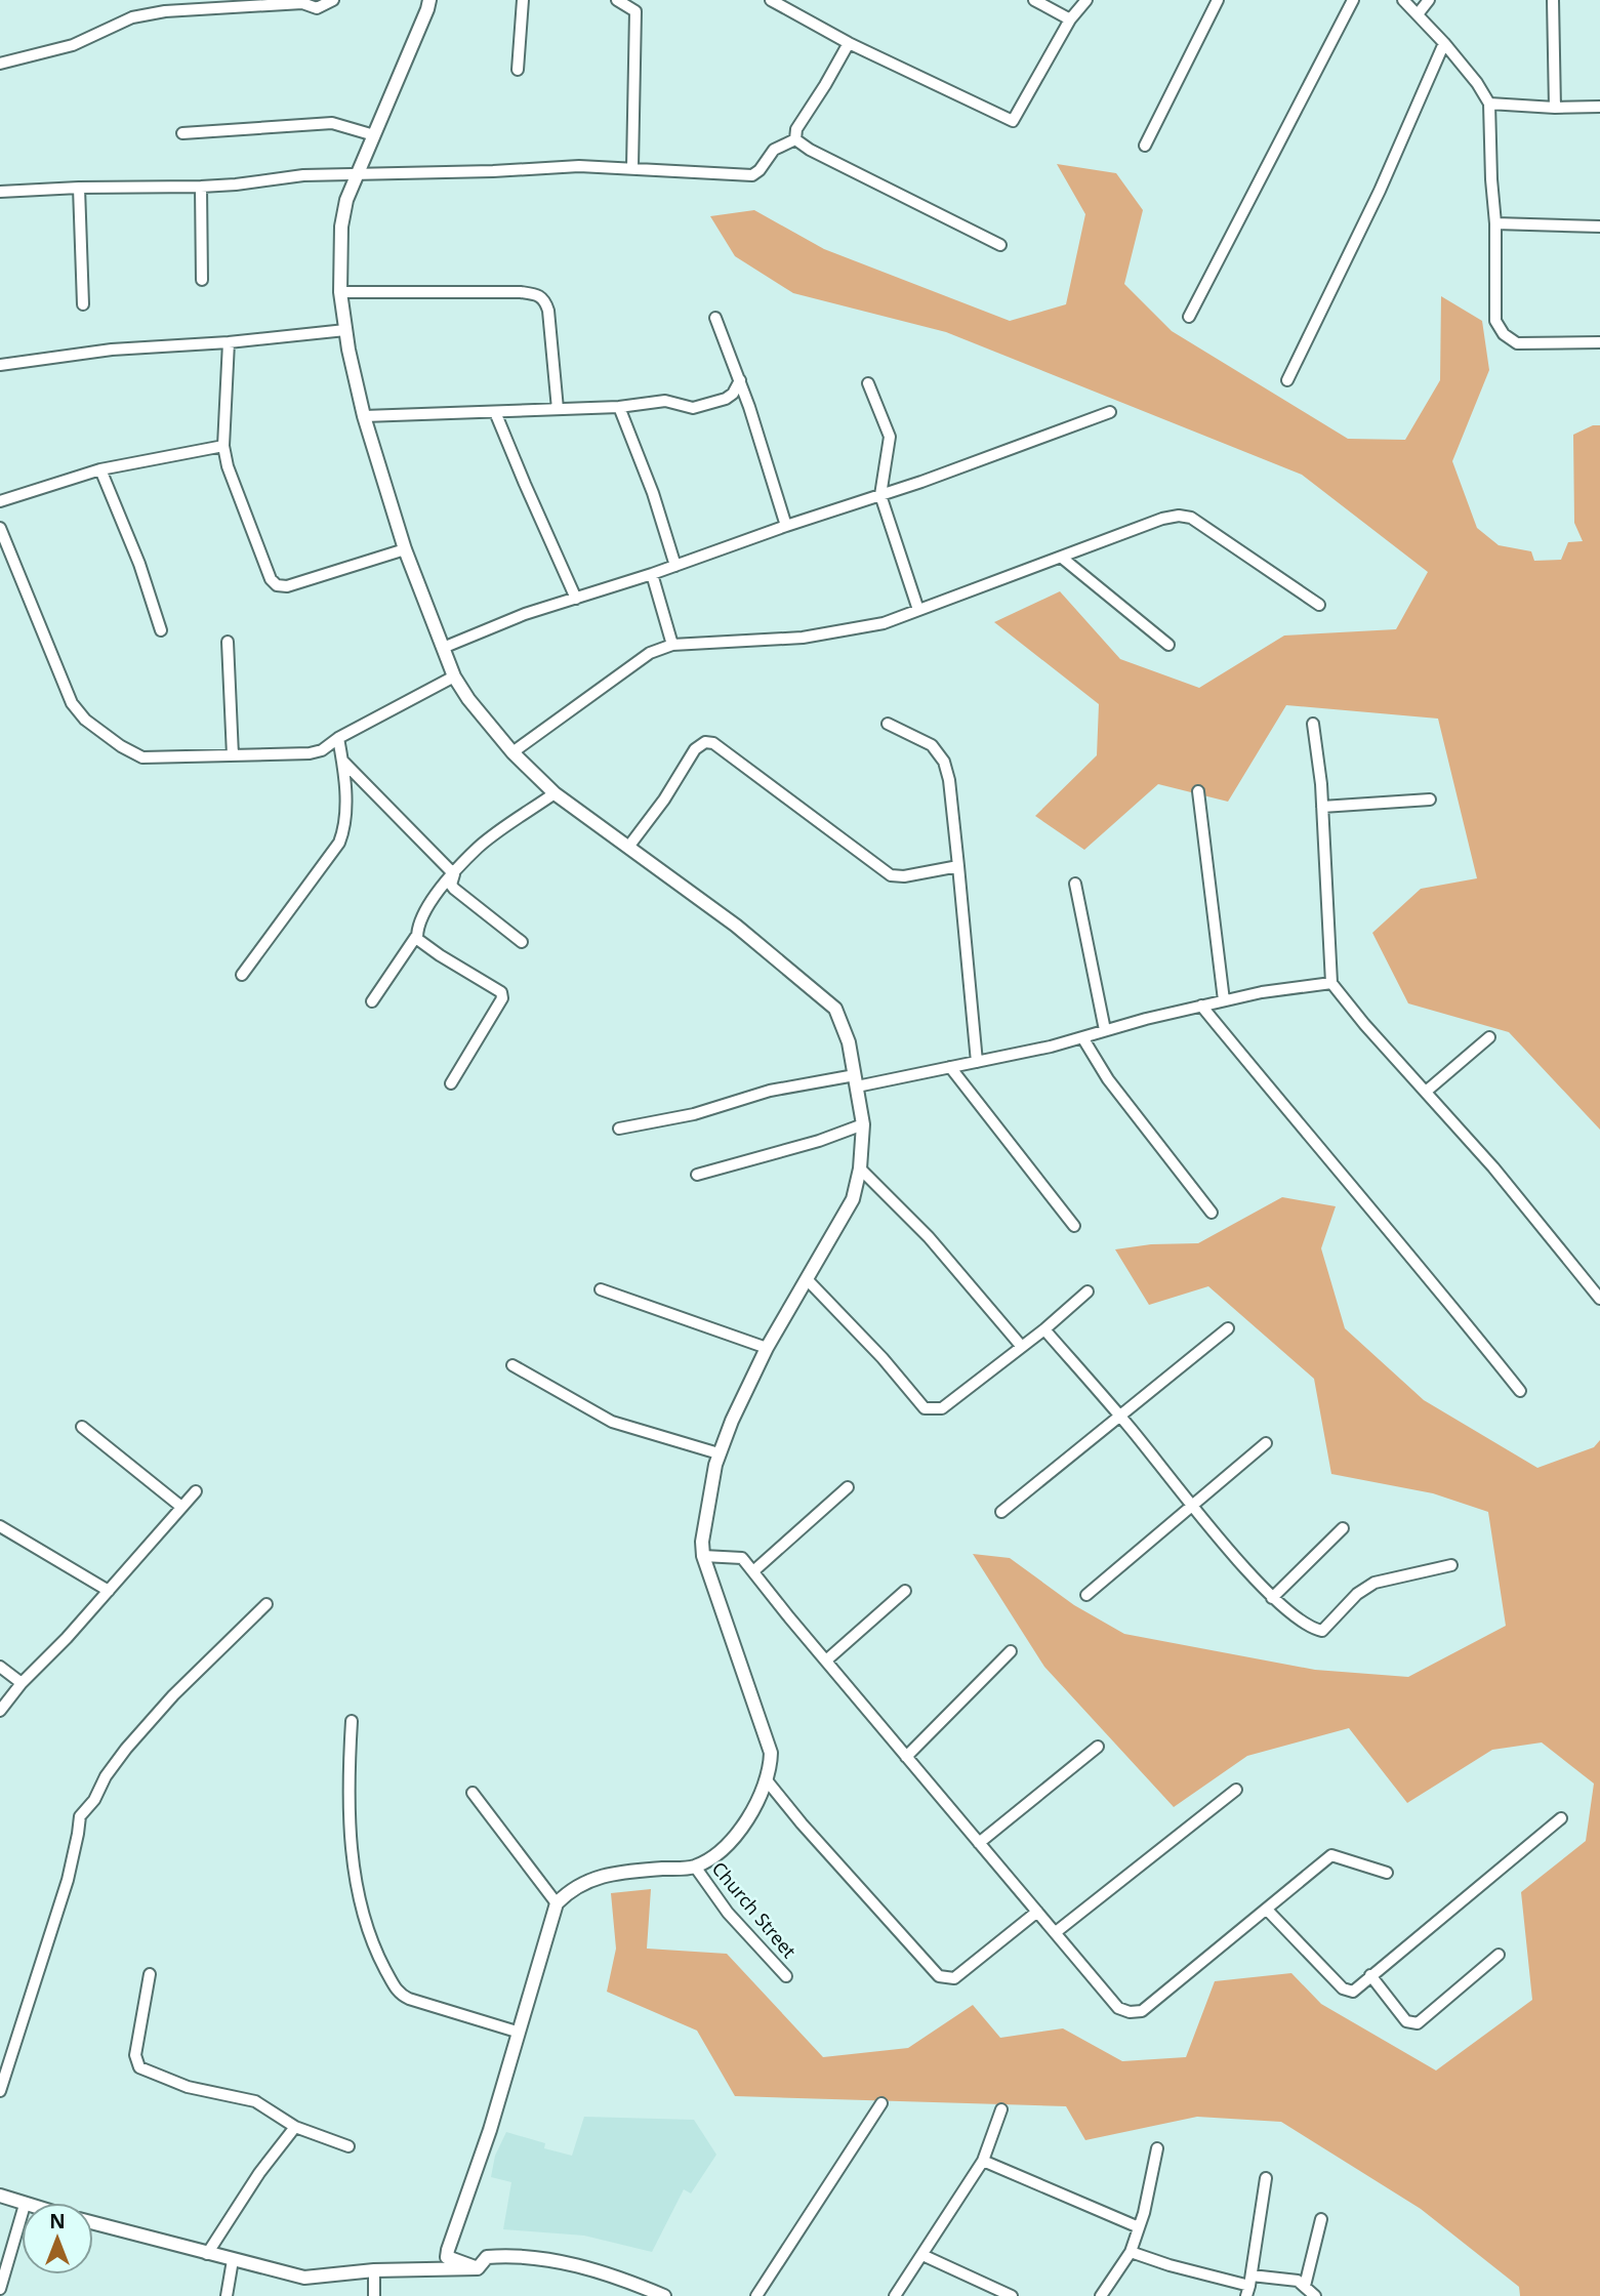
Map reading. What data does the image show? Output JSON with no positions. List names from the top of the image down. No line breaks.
{"streets":{"street":["Church Street"]},"north":"top"}
